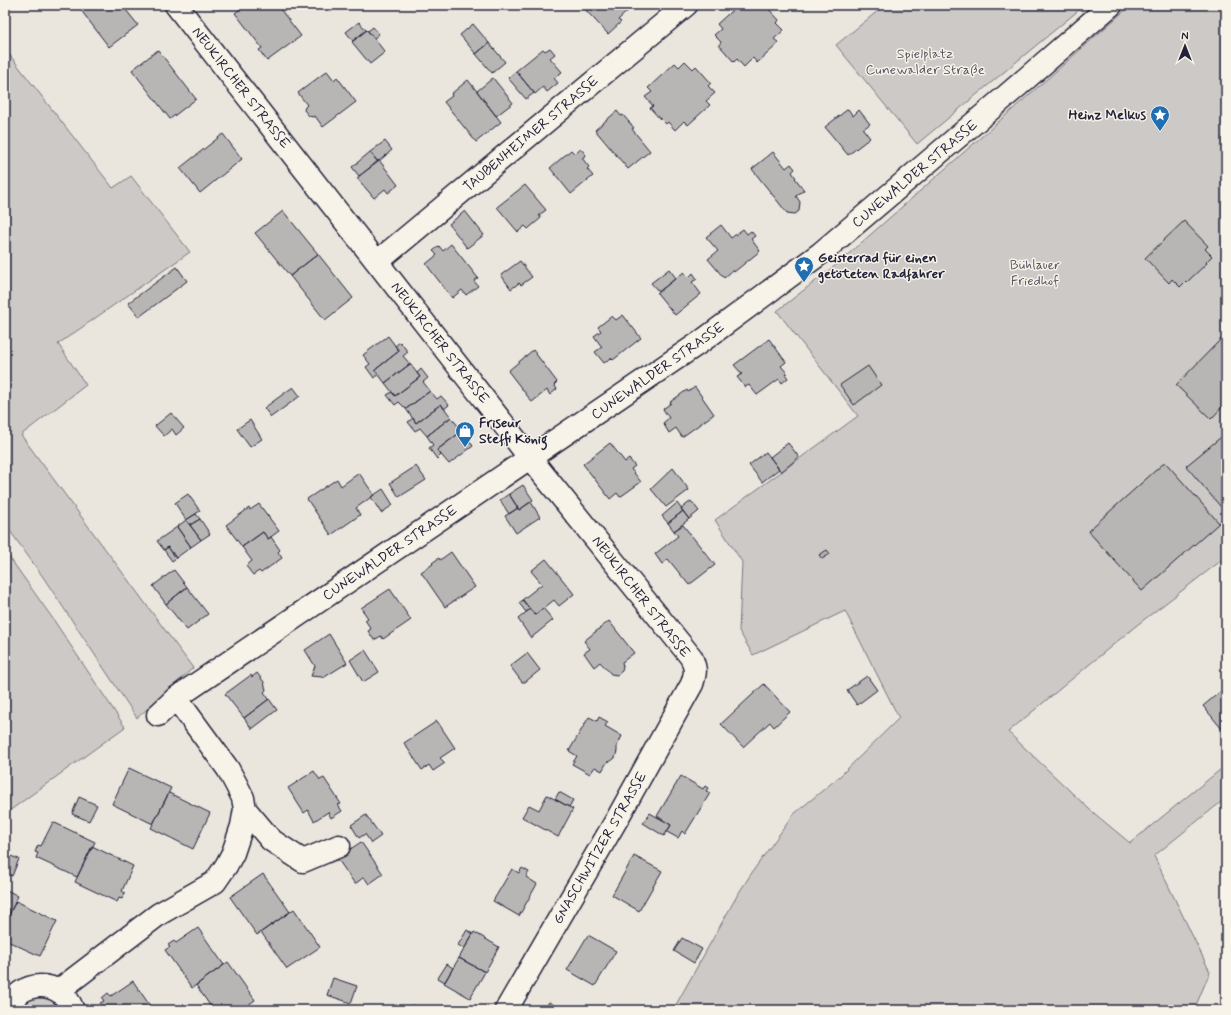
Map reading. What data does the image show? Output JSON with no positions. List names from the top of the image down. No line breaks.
{"streets":{"street":["NEUKIRCHER STRASSE","TAUBENHEIMER STRASSE","CUNEWALDER STRASSE","GNASCHWITZER STRASSE"]},"crossings":[["NEUKIRCHER STRASSE","TAUBENHEIMER STRASSE"],["NEUKIRCHER STRASSE","CUNEWALDER STRASSE"],["NEUKIRCHER STRASSE","GNASCHWITZER STRASSE"]],"parks":["Spielplatz Cunewalder Straße","Bühlauer Friedhof"],"places":{"place":["Heinz Melkus","Geisterrad für einen getöteten Radfahrer"],"shop":["Friseur Steffi König"]},"north":"top"}
